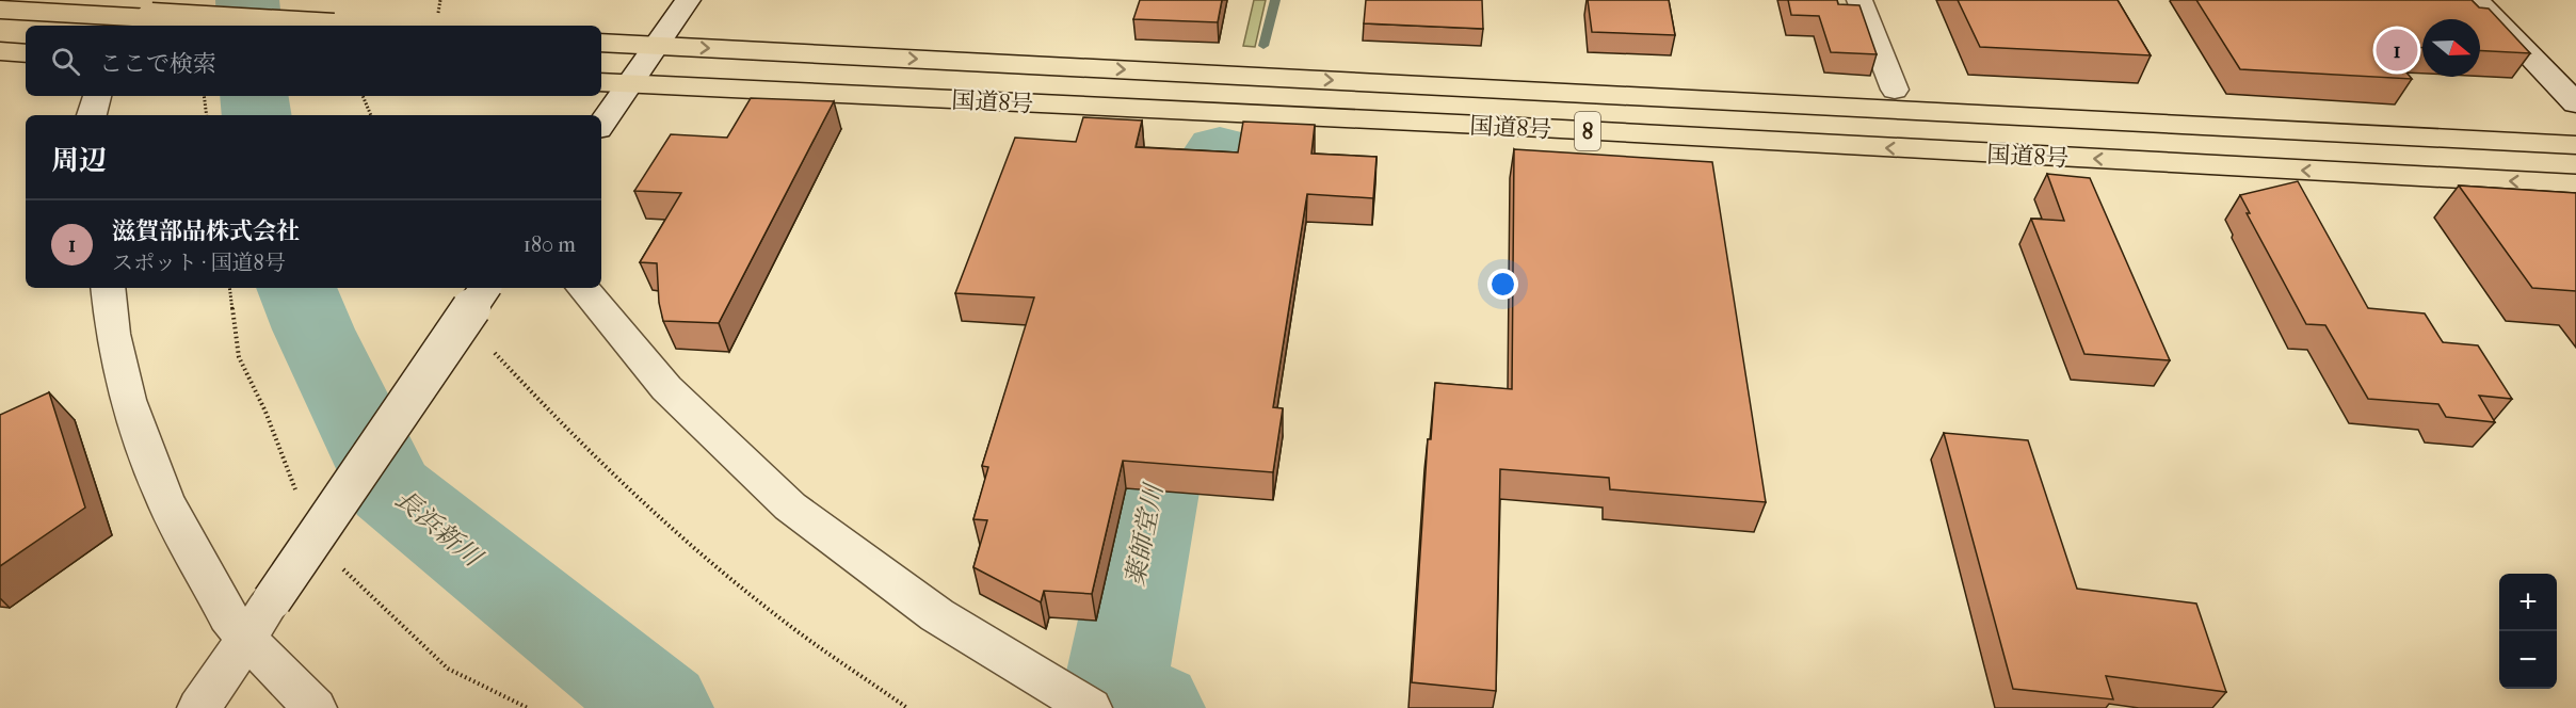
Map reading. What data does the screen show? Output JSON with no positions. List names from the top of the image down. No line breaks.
{"streets":{"highway":["国道8号","8"]},"water":["長浜新川","薬師堂川"],"north":"right","page":{"search":"ここで検索","pins":"1","heading":"周辺","list":[{"mark":"1","name":"滋賀部品株式会社","note":"スポット · 国道8号","value":"180 m"}],"map_buttons":["+","−"]}}
